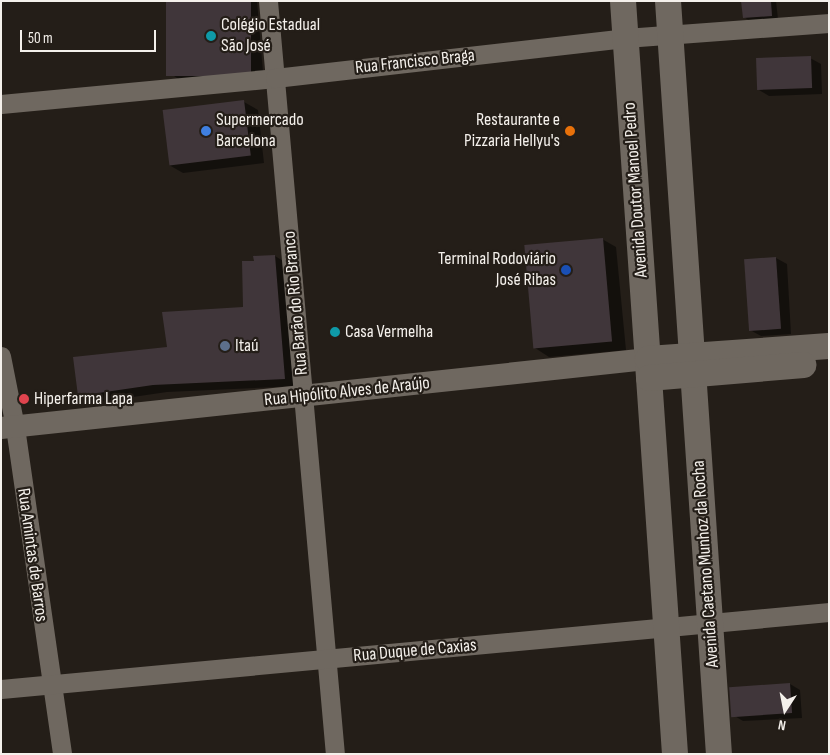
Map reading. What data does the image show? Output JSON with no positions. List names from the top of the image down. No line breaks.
{"streets":{"main road":["Avenida Doutor Manoel Pedro","Avenida Caetano Munhoz da Rocha"],"street":["Rua Francisco Braga","Rua Barão do Rio Branco","Rua Hipólito Alves de Araújo","Rua Amintas de Barros","Rua Duque de Caxias"]},"crossings":[["Rua Francisco Braga","Avenida Doutor Manoel Pedro"],["Rua Francisco Braga","Rua Barão do Rio Branco"],["Avenida Doutor Manoel Pedro","Rua Hipólito Alves de Araújo"],["Rua Barão do Rio Branco","Rua Hipólito Alves de Araújo"],["Rua Barão do Rio Branco","Rua Duque de Caxias"],["Rua Hipólito Alves de Araújo","Rua Amintas de Barros"],["Rua Amintas de Barros","Rua Duque de Caxias"],["Avenida Caetano Munhoz da Rocha","Rua Duque de Caxias"]],"places":["Colégio Estadual São José","Supermercado Barcelona","Restaurante e Pizzaria Hellyu's","Terminal Rodoviário José Ribas","Casa Vermelha","Itaú","Hiperfarma Lapa"],"scale_bar":"50 m","north":"bottom"}
